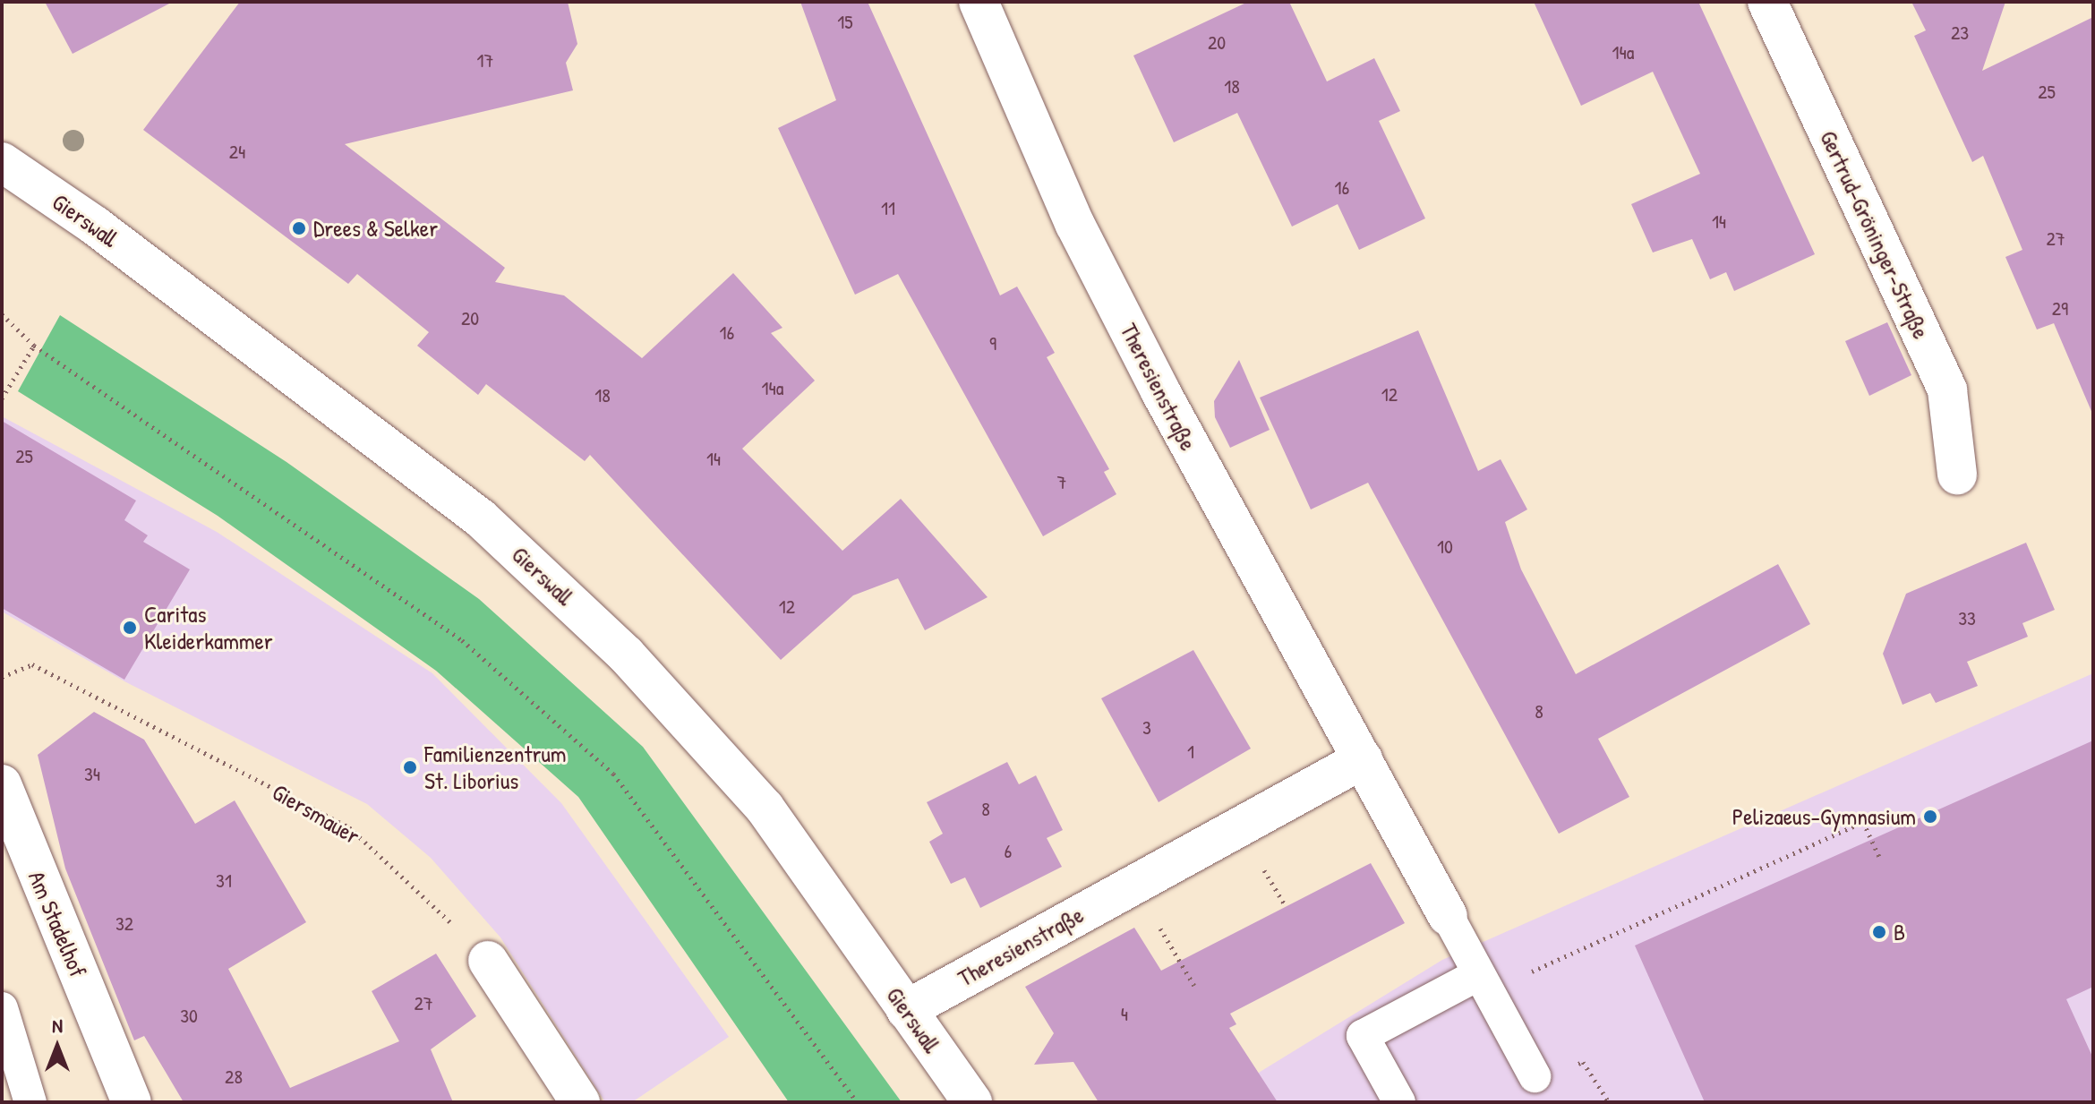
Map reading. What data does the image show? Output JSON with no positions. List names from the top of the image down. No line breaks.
{"streets":{"street":["Gierswall","Gertrud-Gröninger-Straße","Theresienstraße","Am Stadelhof"],"path":["Giersmauer"]},"crossings":[["Gierswall","Theresienstraße"]],"places":["Drees & Selker","Caritas Kleiderkammer","Familienzentrum St. Liborius","Pelizaeus-Gymnasium","B"],"house_numbers":["15","23","20","14a","17","18","25","24","16","11","14","27","29","20","16","9","14a","12","18","25","14","7","10","12","33","8","3","1","34","8","6","31","32","27","4","30","28"],"north":"top"}
